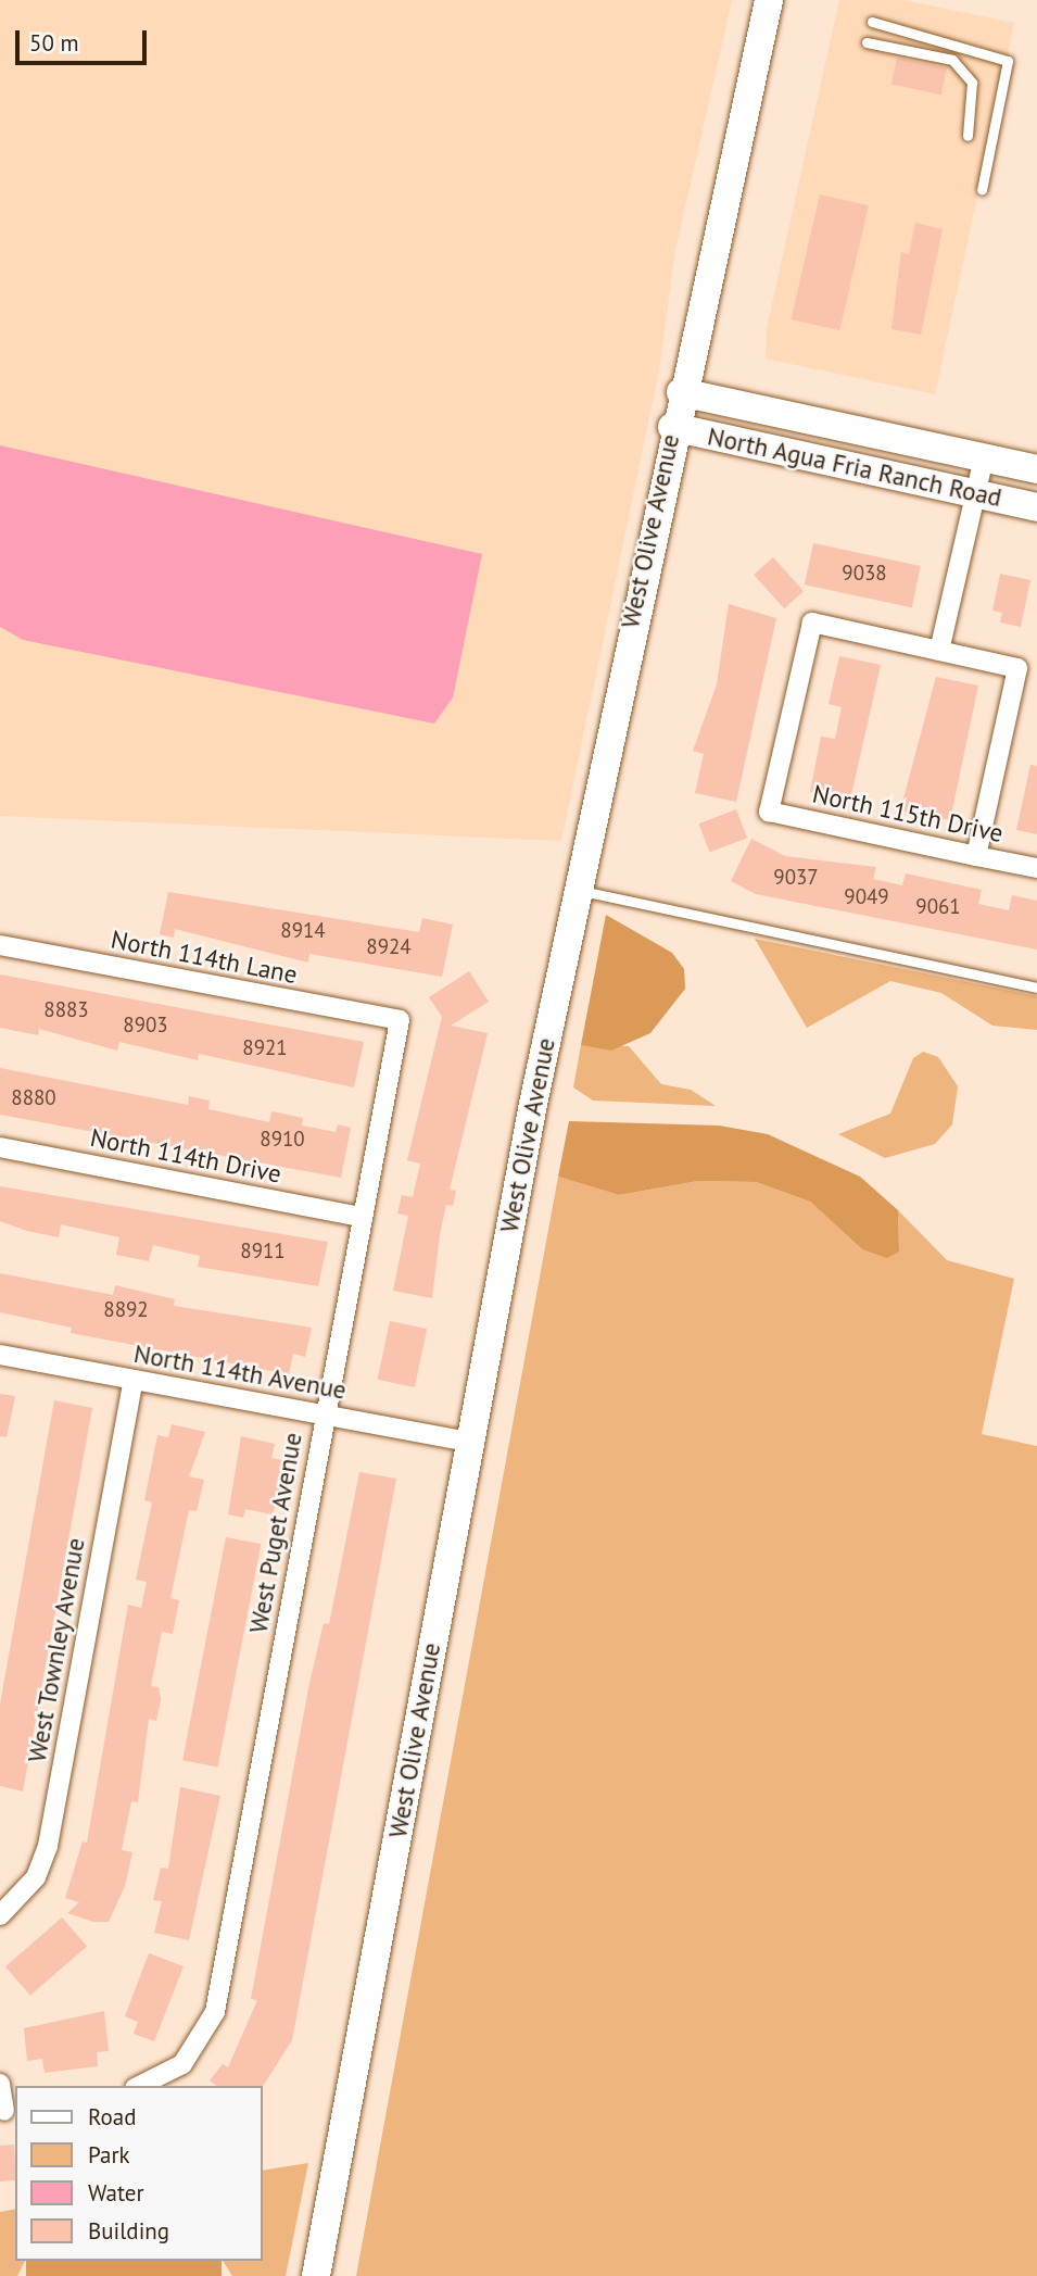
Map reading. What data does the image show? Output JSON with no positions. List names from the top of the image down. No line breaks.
{"streets":{"main road":["North Agua Fria Ranch Road","West Olive Avenue"],"street":["North 115th Drive","North 114th Lane","North 114th Drive","North 114th Avenue","West Puget Avenue","West Townley Avenue"]},"crossings":[["North Agua Fria Ranch Road","West Olive Avenue"],["West Olive Avenue","North 114th Avenue"],["North 114th Lane","West Puget Avenue"],["North 114th Drive","West Puget Avenue"],["North 114th Avenue","West Puget Avenue"],["North 114th Avenue","West Townley Avenue"]],"house_numbers":["9038","9037","9049","9061","8914","8924","8883","8903","8921","8880","8910","8911","8892"],"legend":["Road","Park","Water","Building"],"scale_bar":"50 m"}
